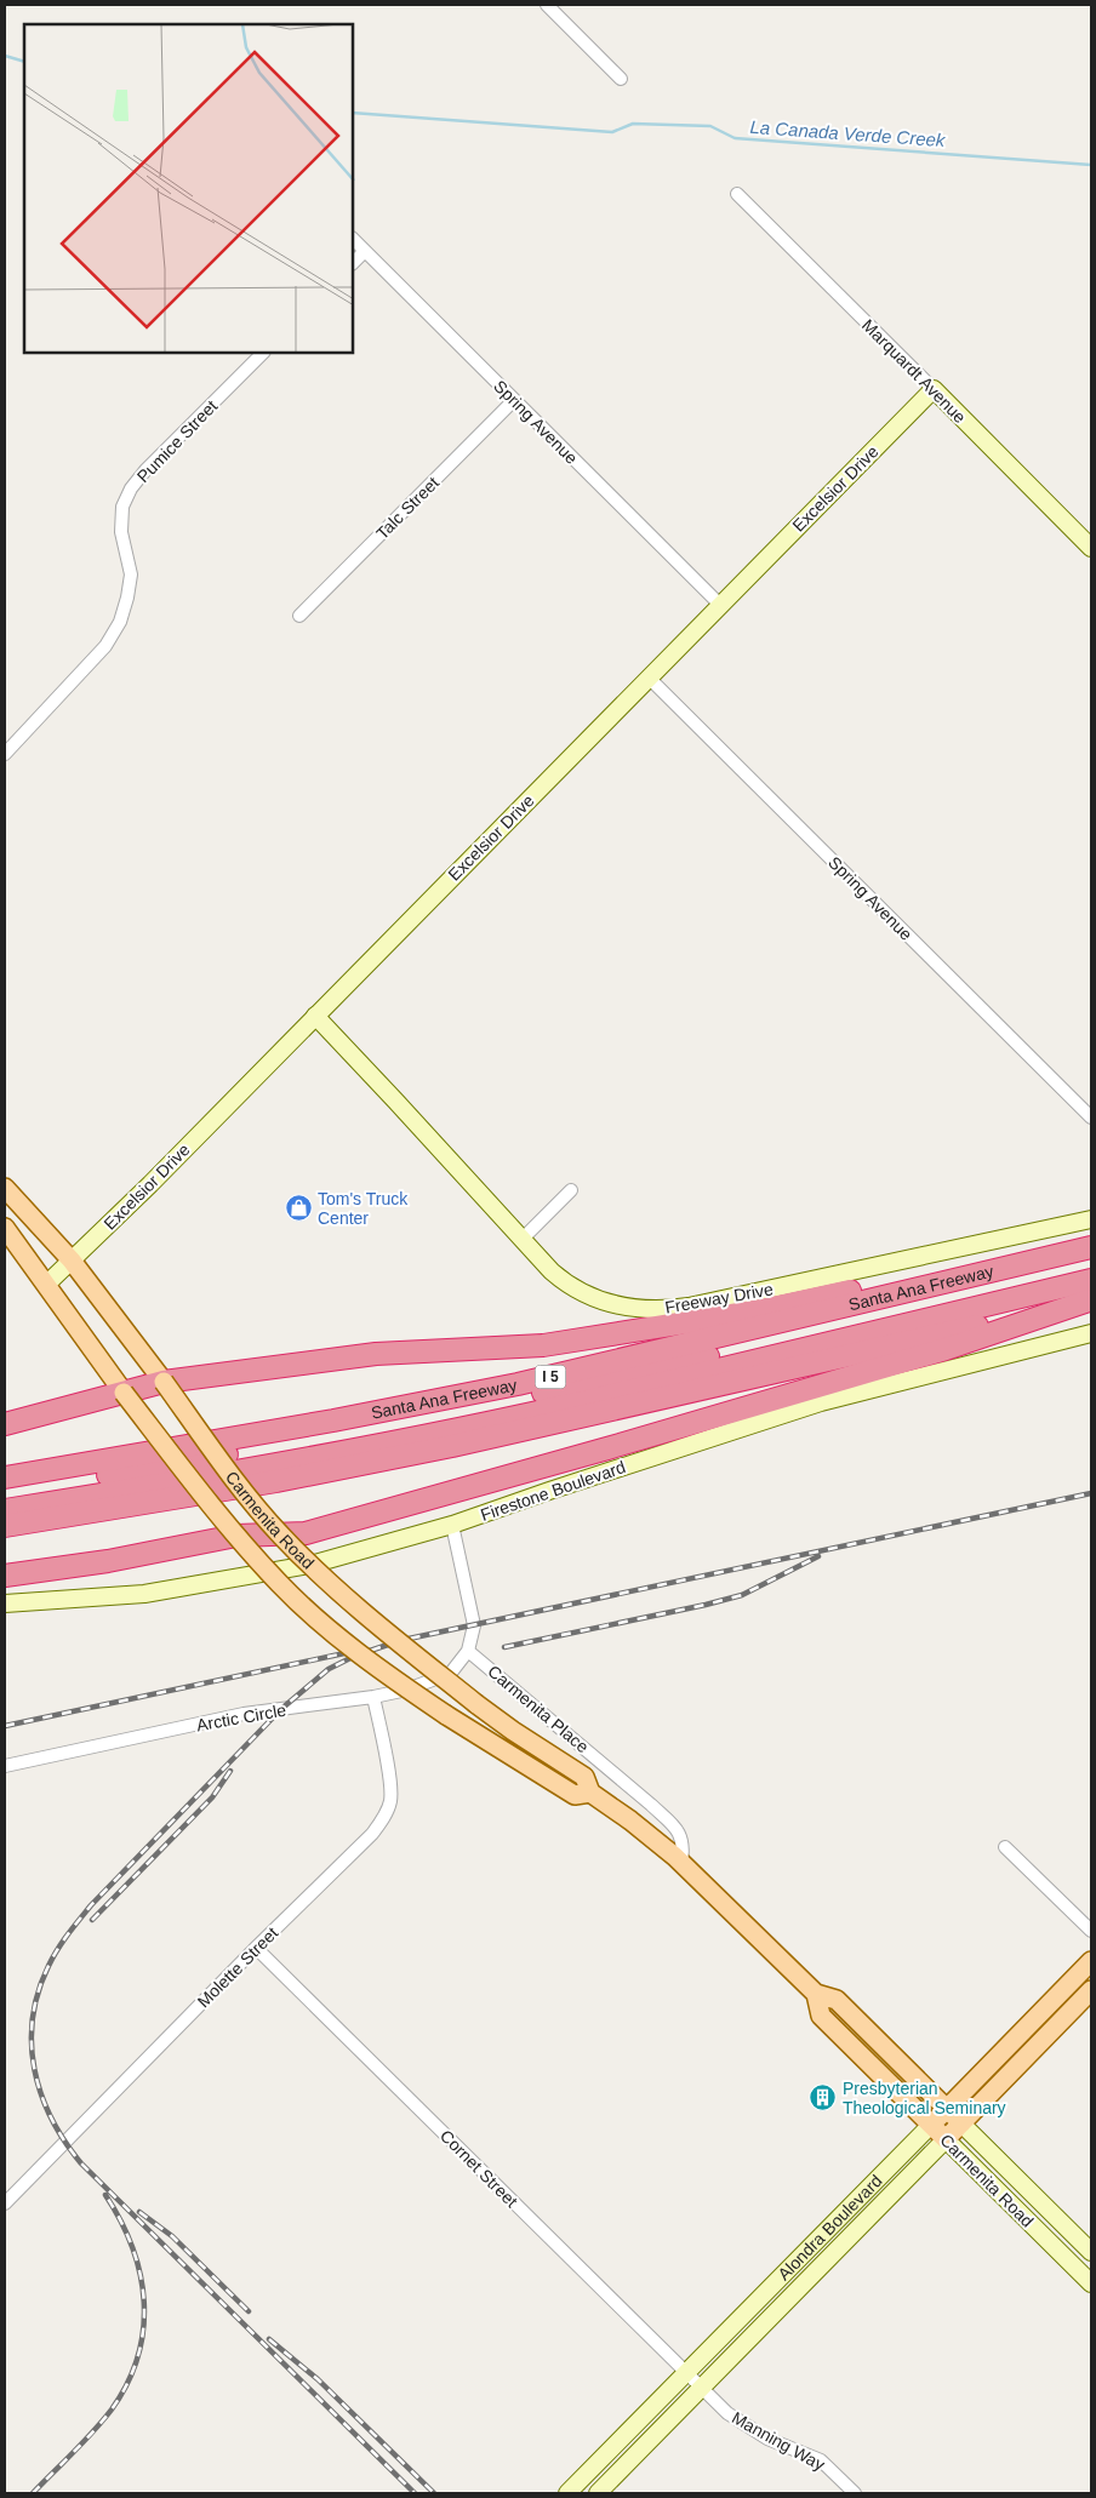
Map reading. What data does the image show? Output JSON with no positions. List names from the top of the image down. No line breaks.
{"streets":{"highway":["Santa Ana Freeway","I 5"],"main road":["Carmenita Road","Alondra Boulevard"],"street":["Marquardt Avenue","Spring Avenue","Pumice Street","Excelsior Drive","Talc Street","Freeway Drive","Firestone Boulevard","Carmenita Place","Arctic Circle","Molette Street","Cornet Street","Manning Way"]},"crossings":[["Marquardt Avenue","Excelsior Drive"],["Spring Avenue","Excelsior Drive"],["Spring Avenue","Talc Street"],["Excelsior Drive","Freeway Drive"],["Excelsior Drive","Carmenita Road"],["Carmenita Road","Carmenita Place"],["Carmenita Road","Alondra Boulevard"],["Carmenita Place","Arctic Circle"],["Arctic Circle","Molette Street"],["Molette Street","Cornet Street"],["Cornet Street","Alondra Boulevard"],["Cornet Street","Manning Way"],["Alondra Boulevard","Manning Way"]],"water":["La Canada Verde Creek"],"places":{"shop":["Tom's Truck Center"],"building":["Presbyterian Theological Seminary"]}}
